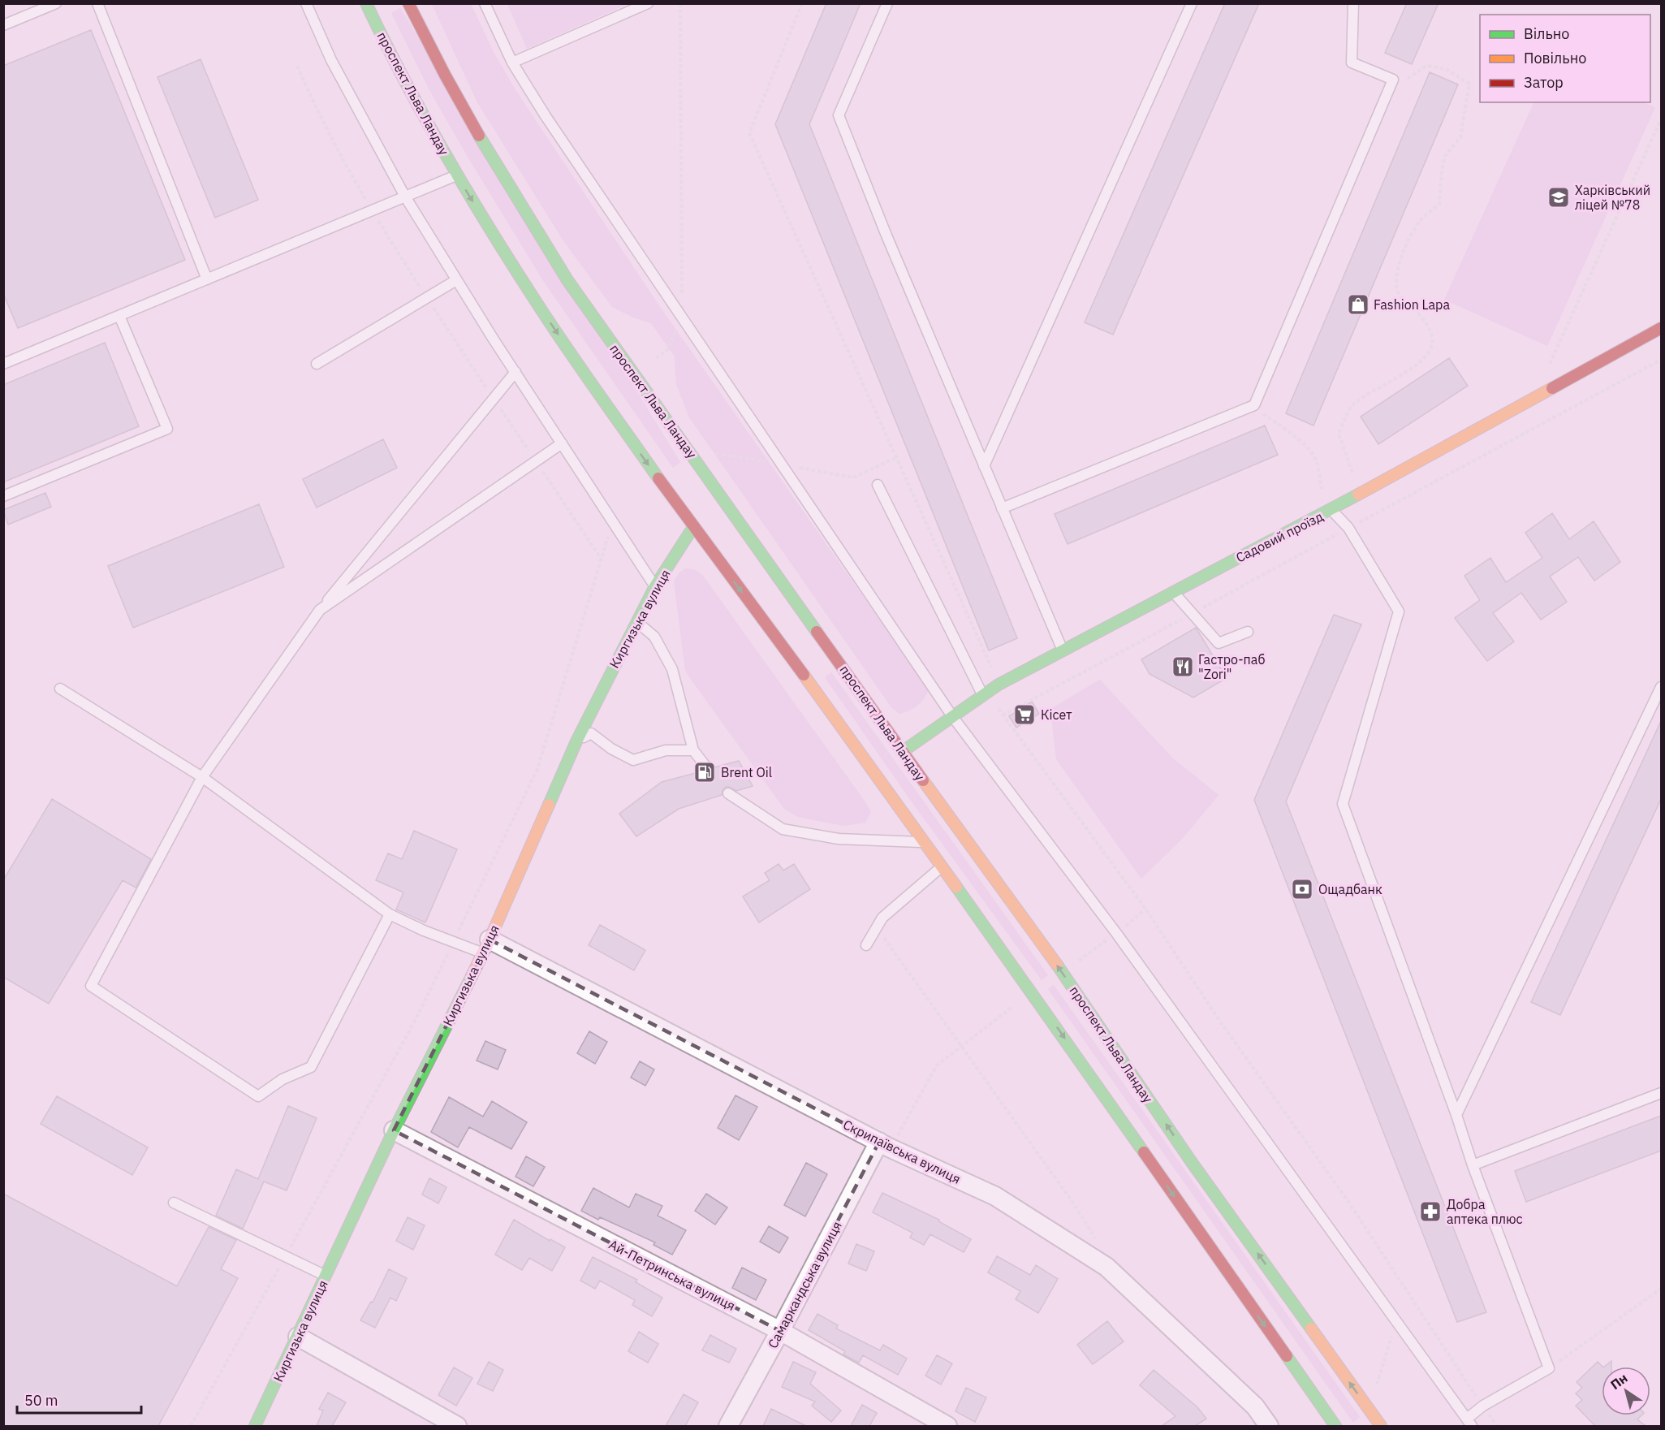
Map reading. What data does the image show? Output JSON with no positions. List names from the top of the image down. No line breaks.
{"streets":{"main road":["проспект Льва Ландау","Садовий проїзд","Киргизька вулиця"],"street":["Скрипаївська вулиця","Ай-Петринська вулиця","Самаркандська вулиця"]},"crossings":[["проспект Льва Ландау","Садовий проїзд"],["проспект Льва Ландау","Киргизька вулиця"],["Киргизька вулиця","Скрипаївська вулиця"],["Киргизька вулиця","Ай-Петринська вулиця"],["Скрипаївська вулиця","Самаркандська вулиця"],["Ай-Петринська вулиця","Самаркандська вулиця"]],"places":{"school or university":["Харківський ліцей №78"],"shop":["Fashion Lapa"],"restaurant":["Гастро-паб \"Zori\""],"supermarket":["Кісет"],"fuel station":["Brent Oil"],"bank":["Ощадбанк"],"pharmacy":["Добра аптека плюс"]},"legend":["Вільно","Повільно","Затор"],"scale_bar":"50 m","north":"top left"}
